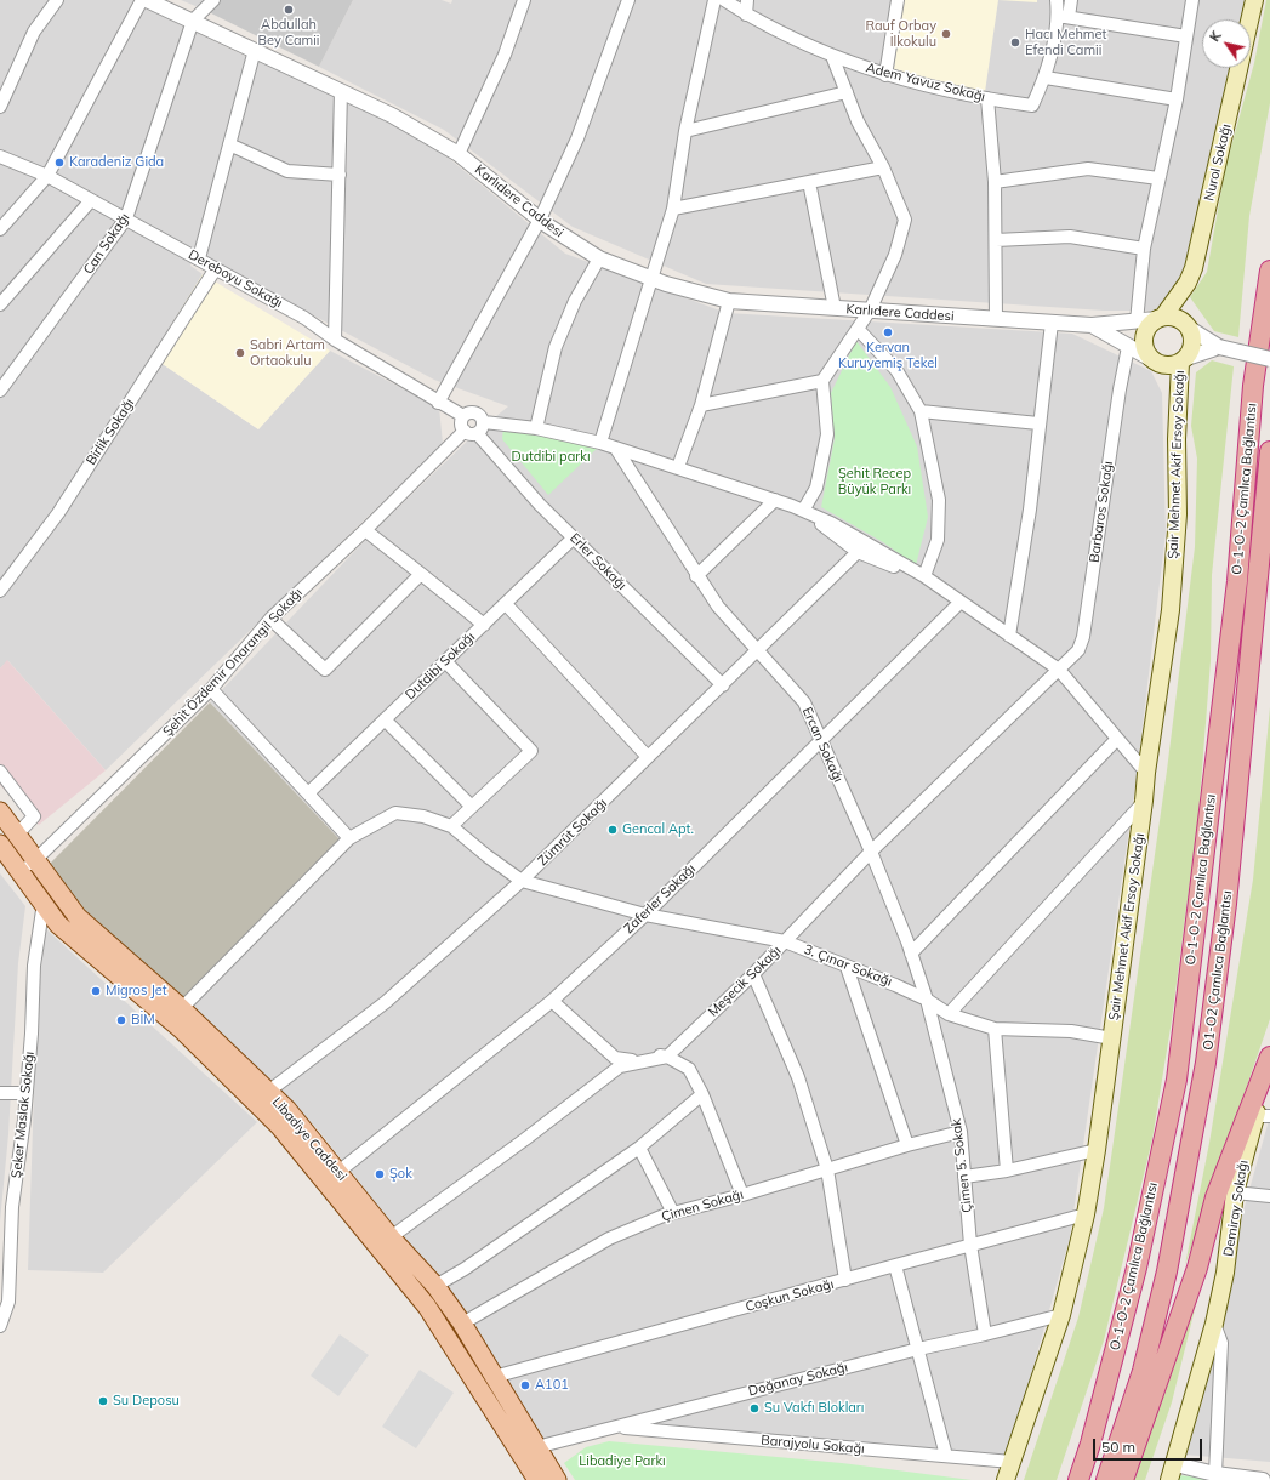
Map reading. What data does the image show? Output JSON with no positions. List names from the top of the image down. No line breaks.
{"streets":{"highway":["O-1-O-2 Çamlıca Bağlantısı","O1-O2 Çamlıca Bağlantısı"],"main road":["Nurol Sokağı","Şair Mehmet Akif Ersoy Sokağı","Libadiye Caddesi","Demiray Sokağı"],"street":["Adem Yavuz Sokağı","Karlıdere Caddesi","Can Sokağı","Dereboyu Sokağı","Birlik Sokağı","Barbaros Sokağı","Erler Sokağı","Şehit Özdemir Onarangil Sokağı","Dutdibi Sokağı","Ercan Sokağı","Zümrüt Sokağı","Zaferler Sokağı","3. Çınar Sokağı","Meşecik Sokağı","Şeker Maslak Sokağı","Çimen 5. Sokak","Çimen Sokağı","Coşkun Sokağı","Doğanay Sokağı","Barajyolu Sokağı"]},"crossings":[["Nurol Sokağı","Karlıdere Caddesi"],["Nurol Sokağı","Şair Mehmet Akif Ersoy Sokağı"],["Karlıdere Caddesi","Can Sokağı"],["Karlıdere Caddesi","Şair Mehmet Akif Ersoy Sokağı"],["Karlıdere Caddesi","Barbaros Sokağı"],["Can Sokağı","Dereboyu Sokağı"],["Dereboyu Sokağı","Birlik Sokağı"],["Dereboyu Sokağı","Erler Sokağı"],["Dereboyu Sokağı","Şehit Özdemir Onarangil Sokağı"],["Şair Mehmet Akif Ersoy Sokağı","3. Çınar Sokağı"],["Şair Mehmet Akif Ersoy Sokağı","Coşkun Sokağı"],["Şair Mehmet Akif Ersoy Sokağı","Doğanay Sokağı"],["Şair Mehmet Akif Ersoy Sokağı","Barajyolu Sokağı"],["Barbaros Sokağı","Meşecik Sokağı"],["Erler Sokağı","Şehit Özdemir Onarangil Sokağı"],["Erler Sokağı","Dutdibi Sokağı"],["Erler Sokağı","Zümrüt Sokağı"],["Şehit Özdemir Onarangil Sokağı","Libadiye Caddesi"],["Ercan Sokağı","Zümrüt Sokağı"],["Ercan Sokağı","Zaferler Sokağı"],["Ercan Sokağı","3. Çınar Sokağı"],["Ercan Sokağı","Meşecik Sokağı"],["Ercan Sokağı","Çimen 5. Sokak"],["Zümrüt Sokağı","3. Çınar Sokağı"],["Zümrüt Sokağı","Libadiye Caddesi"],["Zaferler Sokağı","3. Çınar Sokağı"],["Zaferler Sokağı","Libadiye Caddesi"],["3. Çınar Sokağı","Meşecik Sokağı"],["3. Çınar Sokağı","Çimen 5. Sokak"],["Şeker Maslak Sokağı","Libadiye Caddesi"],["Libadiye Caddesi","Çimen Sokağı"],["Libadiye Caddesi","Coşkun Sokağı"],["Libadiye Caddesi","Doğanay Sokağı"],["Çimen 5. Sokak","Çimen Sokağı"],["Çimen 5. Sokak","Coşkun Sokağı"],["Çimen 5. Sokak","Doğanay Sokağı"],["Doğanay Sokağı","Barajyolu Sokağı"]],"parks":["Dutdibi parkı","Şehit Recep Büyük Parkı","Libadiye Parkı"],"places":["Abdullah Bey Camii","Rauf Orbay İlkokulu","Hacı Mehmet Efendi Camii","Karadeniz Gida","Kervan Kuruyemiş Tekel","Sabri Artam Ortaokulu","Gencal Apt.","Migros Jet","BİM","Şok","A101","Su Deposu","Su Vakfı Blokları"],"scale_bar":"50 m","north":"top left"}
